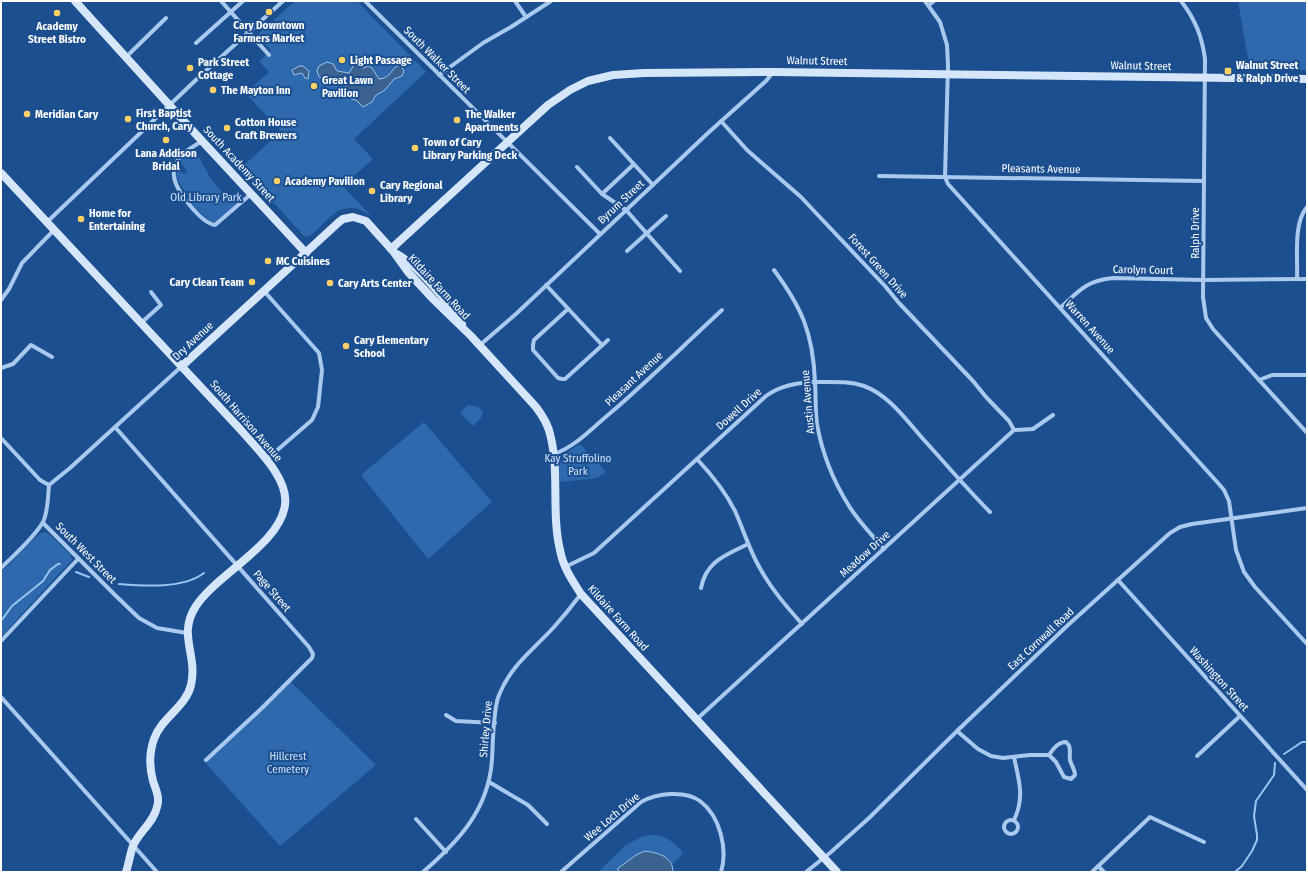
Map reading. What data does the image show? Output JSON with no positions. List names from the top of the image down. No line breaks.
{"streets":{"main road":["Walnut Street","South Academy Street","Kildaire Farm Road","Dry Avenue","South Harrison Avenue"],"street":["South Walker Street","Pleasants Avenue","Byrum Street","Ralph Drive","Forest Green Drive","Carolyn Court","Warren Avenue","Pleasant Avenue","Austin Avenue","Dowell Drive","South West Street","Meadow Drive","Page Street","East Cornwall Road","Washington Street","Shirley Drive","Wee Loch Drive"]},"crossings":[["South Walker Street","Walnut Street"],["South Walker Street","Byrum Street"],["Walnut Street","Byrum Street"],["Walnut Street","Ralph Drive"],["Walnut Street","Kildaire Farm Road"],["South Academy Street","Dry Avenue"],["Pleasants Avenue","Ralph Drive"],["Pleasants Avenue","Warren Avenue"],["Byrum Street","Forest Green Drive"],["Byrum Street","Kildaire Farm Road"],["Ralph Drive","Carolyn Court"],["Forest Green Drive","Meadow Drive"],["Carolyn Court","Warren Avenue"],["Kildaire Farm Road","Dry Avenue"],["Kildaire Farm Road","Pleasant Avenue"],["Kildaire Farm Road","Dowell Drive"],["Kildaire Farm Road","Meadow Drive"],["Kildaire Farm Road","East Cornwall Road"],["Kildaire Farm Road","Shirley Drive"],["Warren Avenue","East Cornwall Road"],["Dry Avenue","South Harrison Avenue"],["Dry Avenue","South West Street"],["Dry Avenue","Page Street"],["Austin Avenue","Dowell Drive"],["Austin Avenue","Meadow Drive"],["Dowell Drive","Meadow Drive"],["South Harrison Avenue","South West Street"],["South Harrison Avenue","Page Street"],["East Cornwall Road","Washington Street"]],"parks":["Old Library Park","Kay Struffolino Park","Hillcrest Cemetery"],"places":{"other":["Cary Downtown Farmers Market","Academy Street Bistro","Light Passage","Park Street Cottage","Great Lawn Pavilion","The Mayton Inn","Meridian Cary","First Baptist Church, Cary","The Walker Apartments","Cotton House Craft Brewers","Lana Addison Bridal","Town of Cary Library Parking Deck","Academy Pavilion","Cary Regional Library","Home for Entertaining","MC Cuisines","Cary Clean Team","Cary Arts Center","Cary Elementary School"],"transit":["Walnut Street & Ralph Drive"]}}
